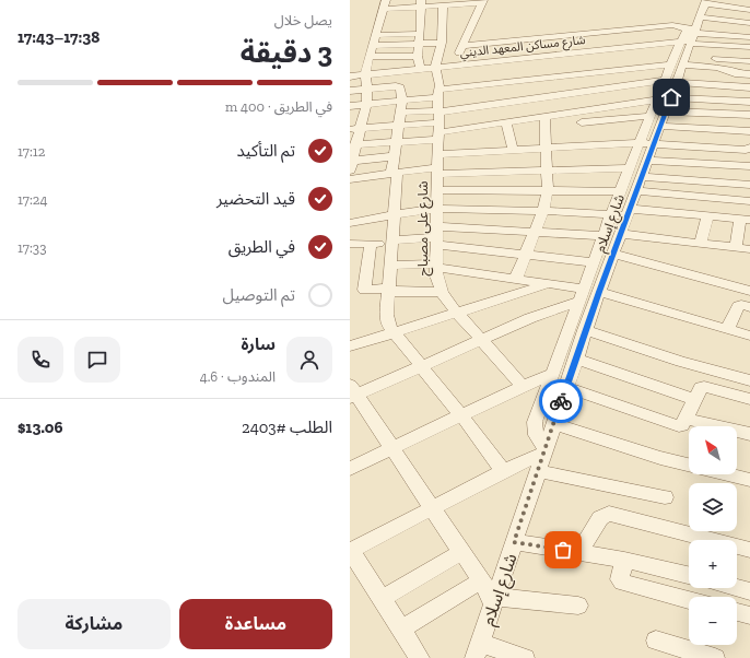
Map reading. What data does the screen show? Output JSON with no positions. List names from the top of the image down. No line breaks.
{"streets":{"street":["شارع مساكن المعهد الديني","شارع إسلام","شارع على مصباح"]},"crossings":[["شارع مساكن المعهد الديني","شارع إسلام"],["شارع مساكن المعهد الديني","شارع على مصباح"]],"north":"top left","page":{"heading":["3 دقيقة","يصل خلال","17:38–17:43"],"panel":["سارة","المندوب · 4.6","الطلب #2403","$13.06"],"bar":"في الطريق · 400 m","list":[["تم التأكيد","17:12"],["قيد التحضير","17:24"],["في الطريق","17:33"],"تم التوصيل"],"map_buttons":["+","−"],"buttons":["مساعدة","مشاركة"]}}
